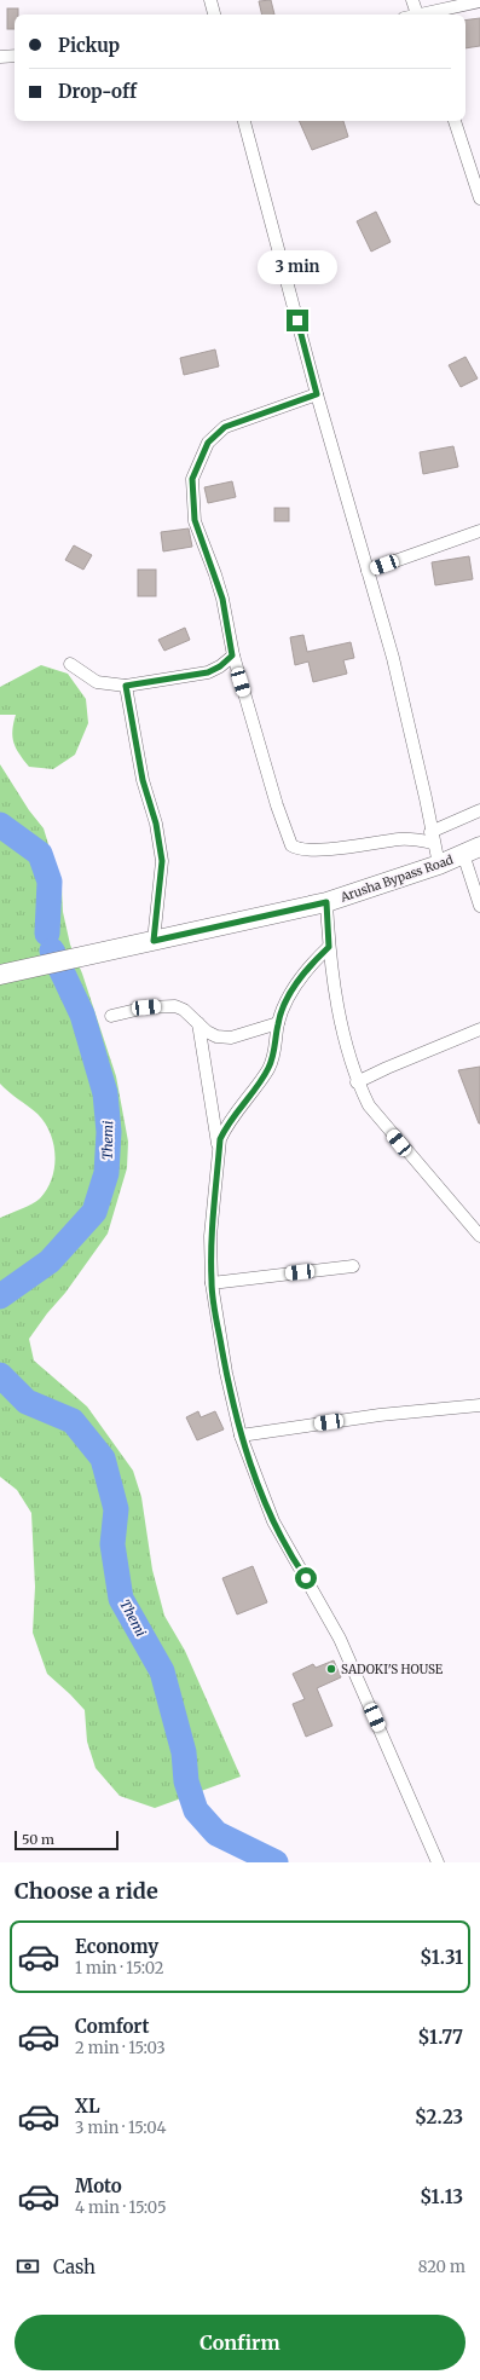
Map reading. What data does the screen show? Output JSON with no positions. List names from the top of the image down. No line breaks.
{"streets":{"main road":["Arusha Bypass Road"]},"water":["Themi"],"places":["SADOKI'S HOUSE"],"scale_bar":"50 m","page":{"banner":["Pickup","Drop-off"],"bubble":"3 min","scale":"50 m","heading":"Choose a ride","list":[{"name":"Economy","note":"1 min · 15:02","value":"$1.31"},{"name":"Comfort","note":"2 min · 15:03","value":"$1.77"},{"name":"XL","note":"3 min · 15:04","value":"$2.23"},{"name":"Moto","note":"4 min · 15:05","value":"$1.13"}],"pay":["Cash","820 m"],"buttons":"Confirm"}}
